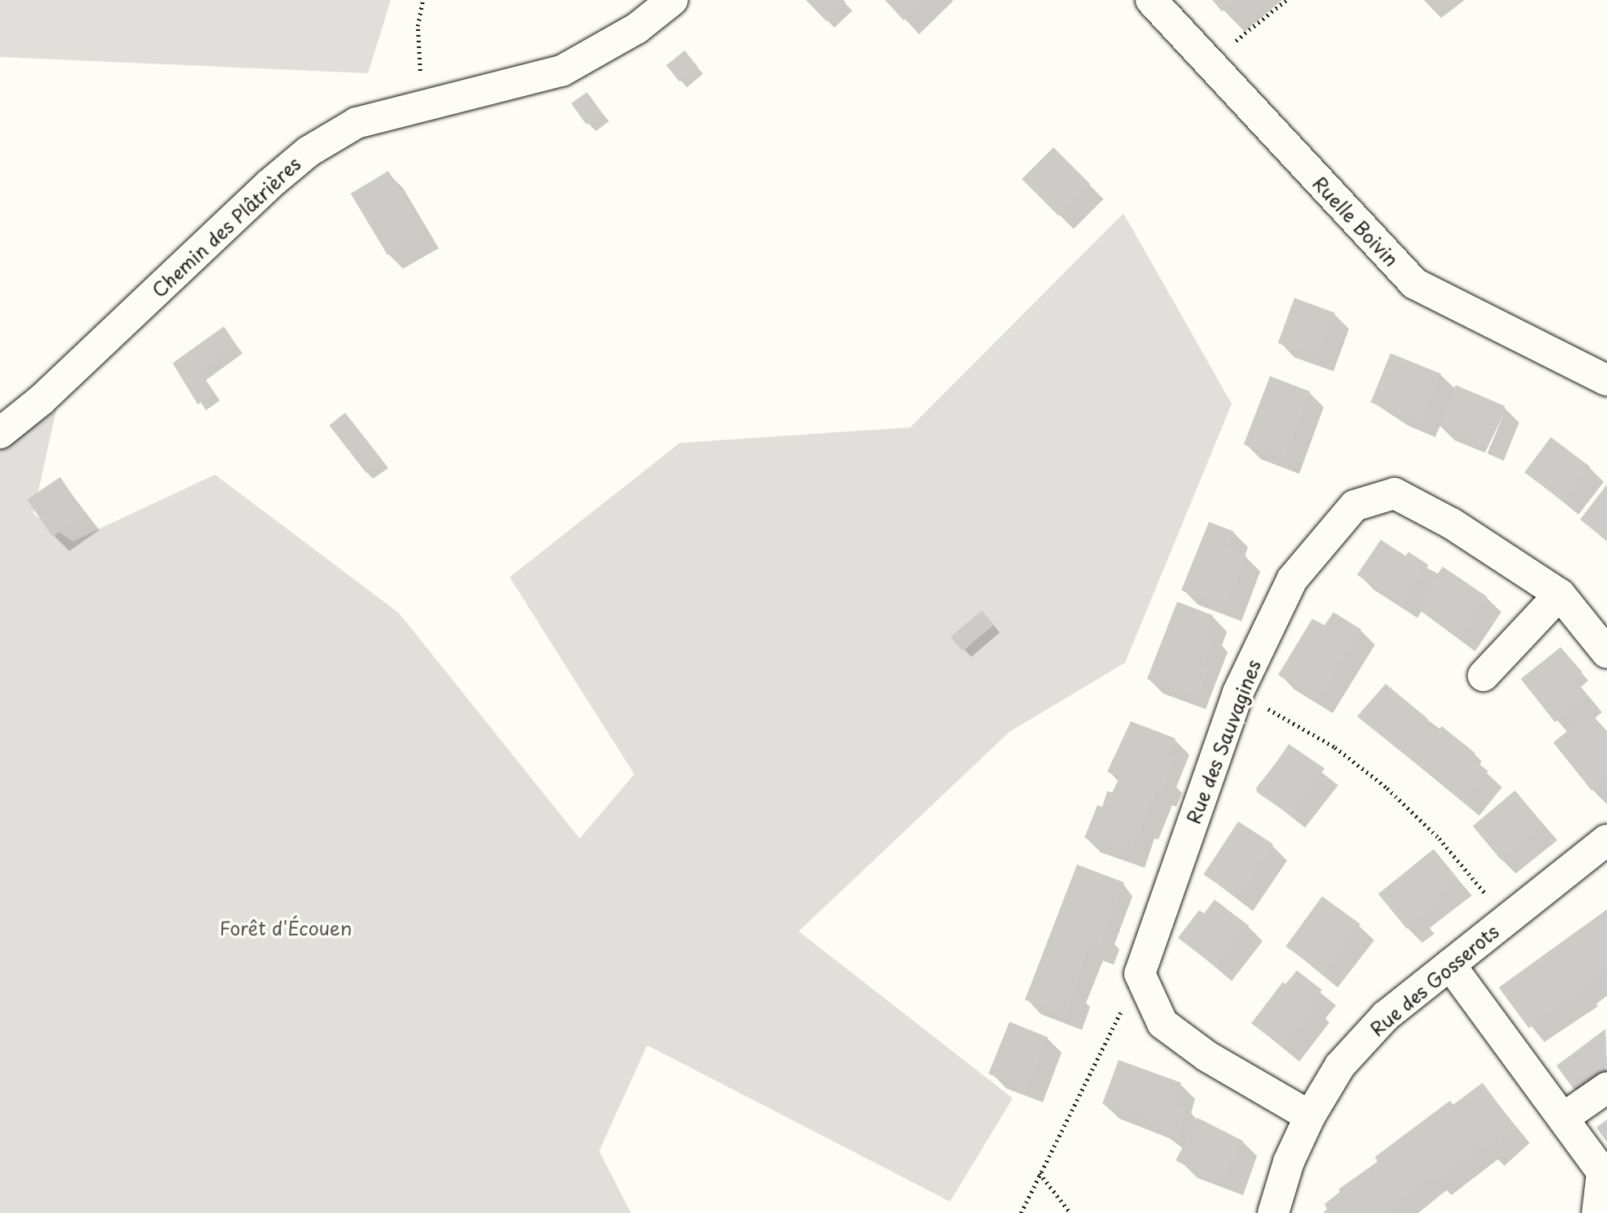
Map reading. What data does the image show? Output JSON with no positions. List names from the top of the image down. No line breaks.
{"streets":{"street":["Ruelle Boivin","Chemin des Plâtrières","Rue des Sauvagines","Rue des Gosserots"]},"parks":["Forêt d'Écouen"]}
